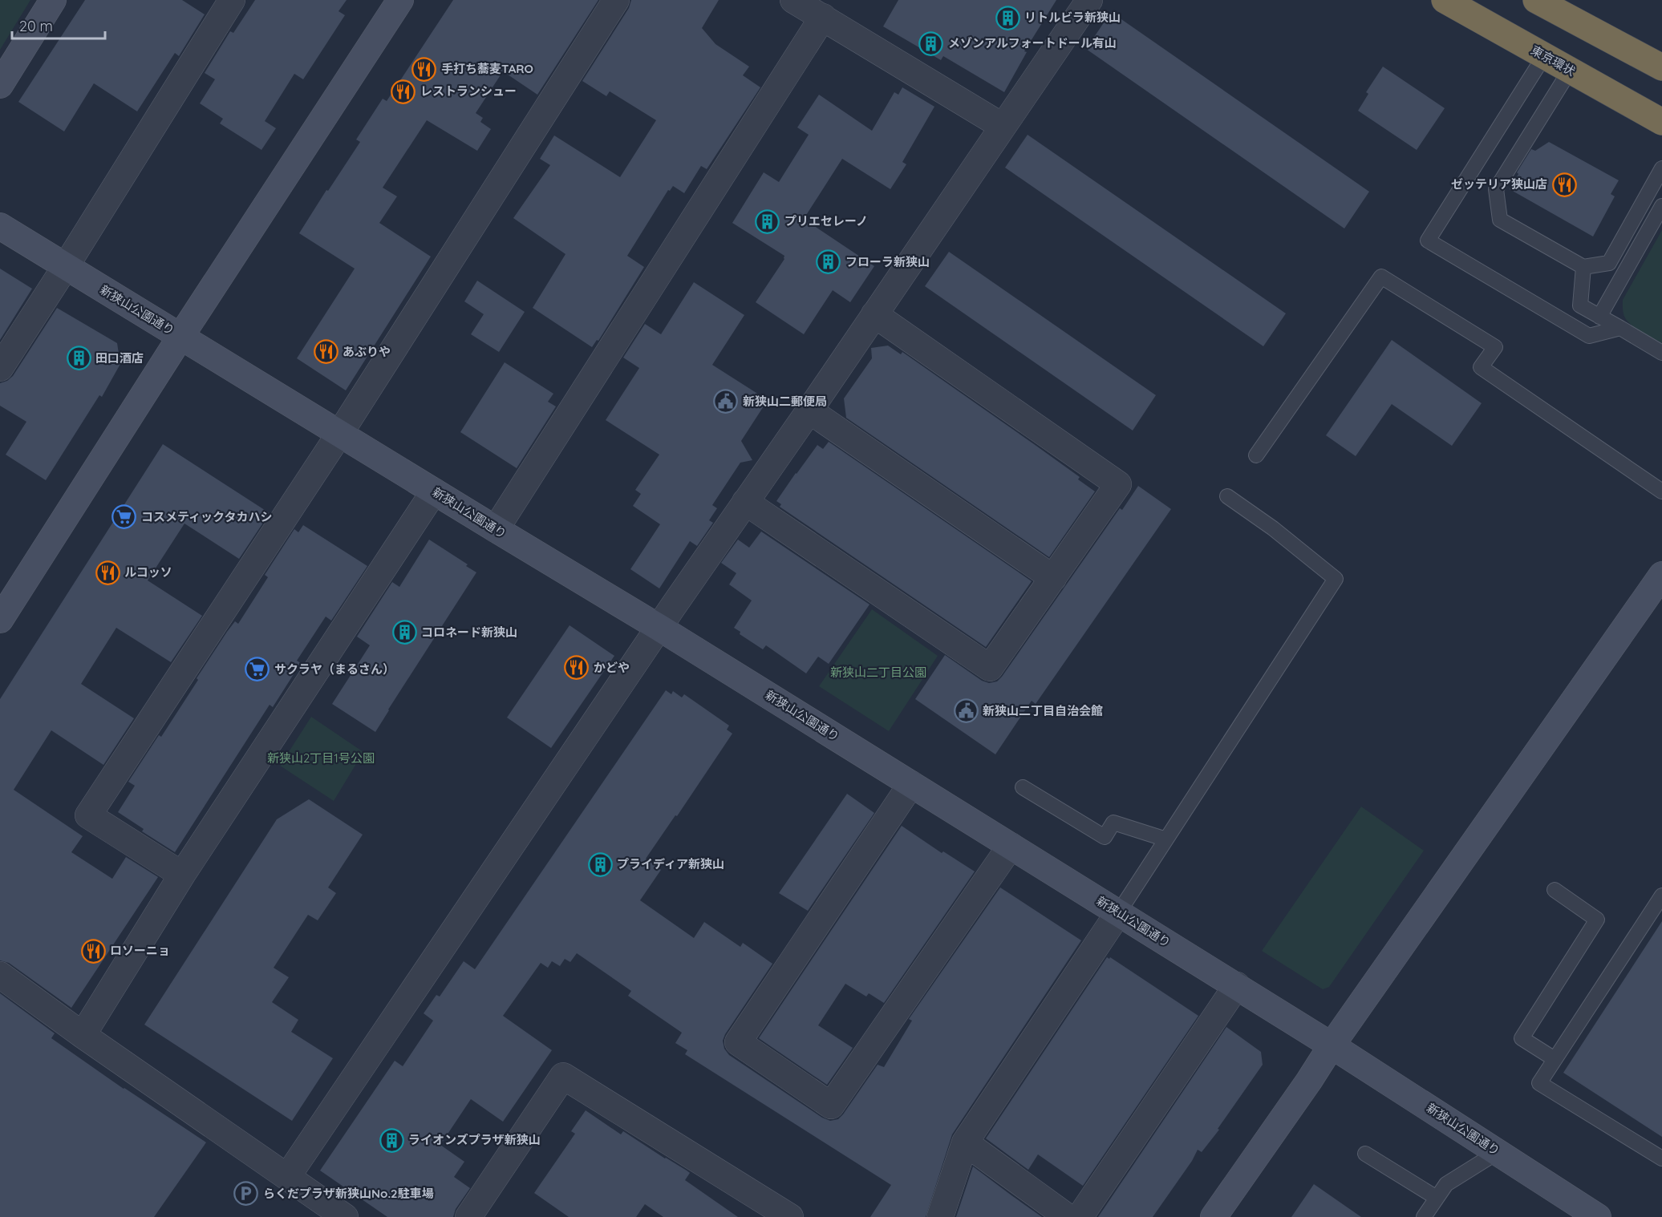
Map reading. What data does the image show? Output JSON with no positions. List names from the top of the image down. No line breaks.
{"streets":{"highway":["東京環状"],"street":["新狭山公園通り"]},"parks":["新狭山二丁目公園","新狭山2丁目1号公園"],"places":{"building":["リトルビラ新狭山","メゾンアルフォートドール有山","プリエセレーノ","フローラ新狭山","田口酒店","コロネード新狭山","プライディア新狭山","ライオンズプラザ新狭山"],"restaurant":["手打ち蕎麦TARO","レストランシュー","ゼッテリア狭山店","あぶりや","ルコッソ","かどや","ロソーニョ"],"public building":["新狭山二郵便局","新狭山二丁目自治会館"],"supermarket":["コスメティックタカハシ","サクラヤ（まるさん）"],"parking":["らくだプラザ新狭山No.2駐車場"]},"scale_bar":"20 m"}
